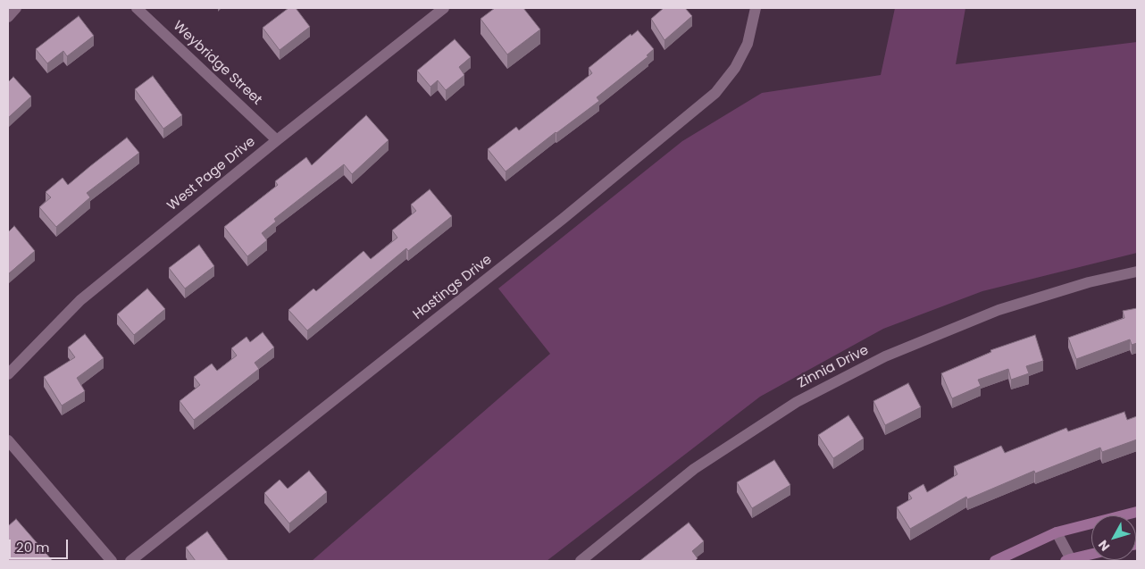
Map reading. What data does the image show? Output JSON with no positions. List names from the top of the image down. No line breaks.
{"streets":{"street":["Weybridge Street","West Page Drive","Hastings Drive","Zinnia Drive"]},"crossings":[["Weybridge Street","West Page Drive"]],"scale_bar":"20 m","north":"bottom left"}
